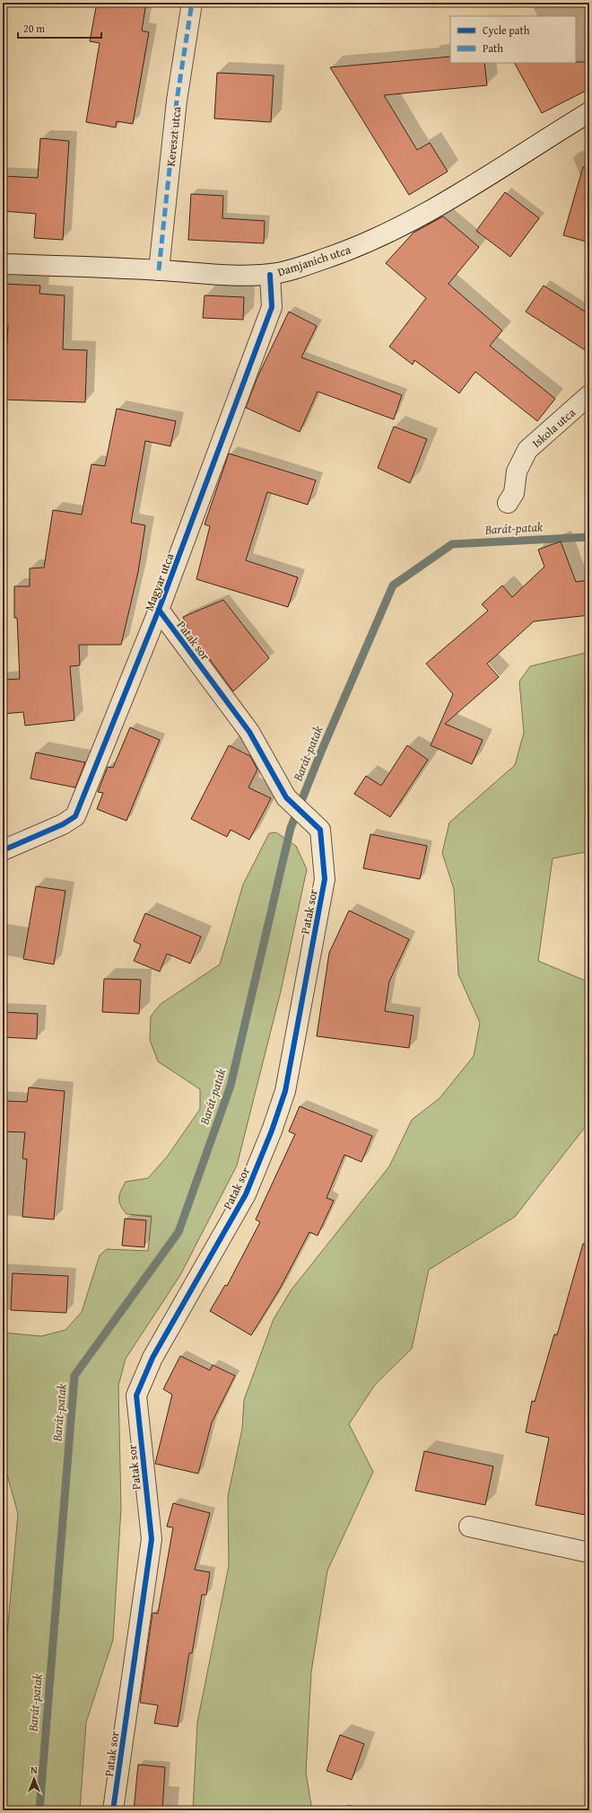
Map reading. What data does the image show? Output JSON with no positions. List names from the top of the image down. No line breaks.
{"streets":{"street":["Kereszt utca","Damjanich utca","Iskola utca","Magyar utca","Patak sor"]},"crossings":[["Kereszt utca","Damjanich utca"],["Damjanich utca","Magyar utca"],["Magyar utca","Patak sor"]],"water":["Barát-patak"],"legend":["Cycle path","Path"],"scale_bar":"20 m","north":"top"}
